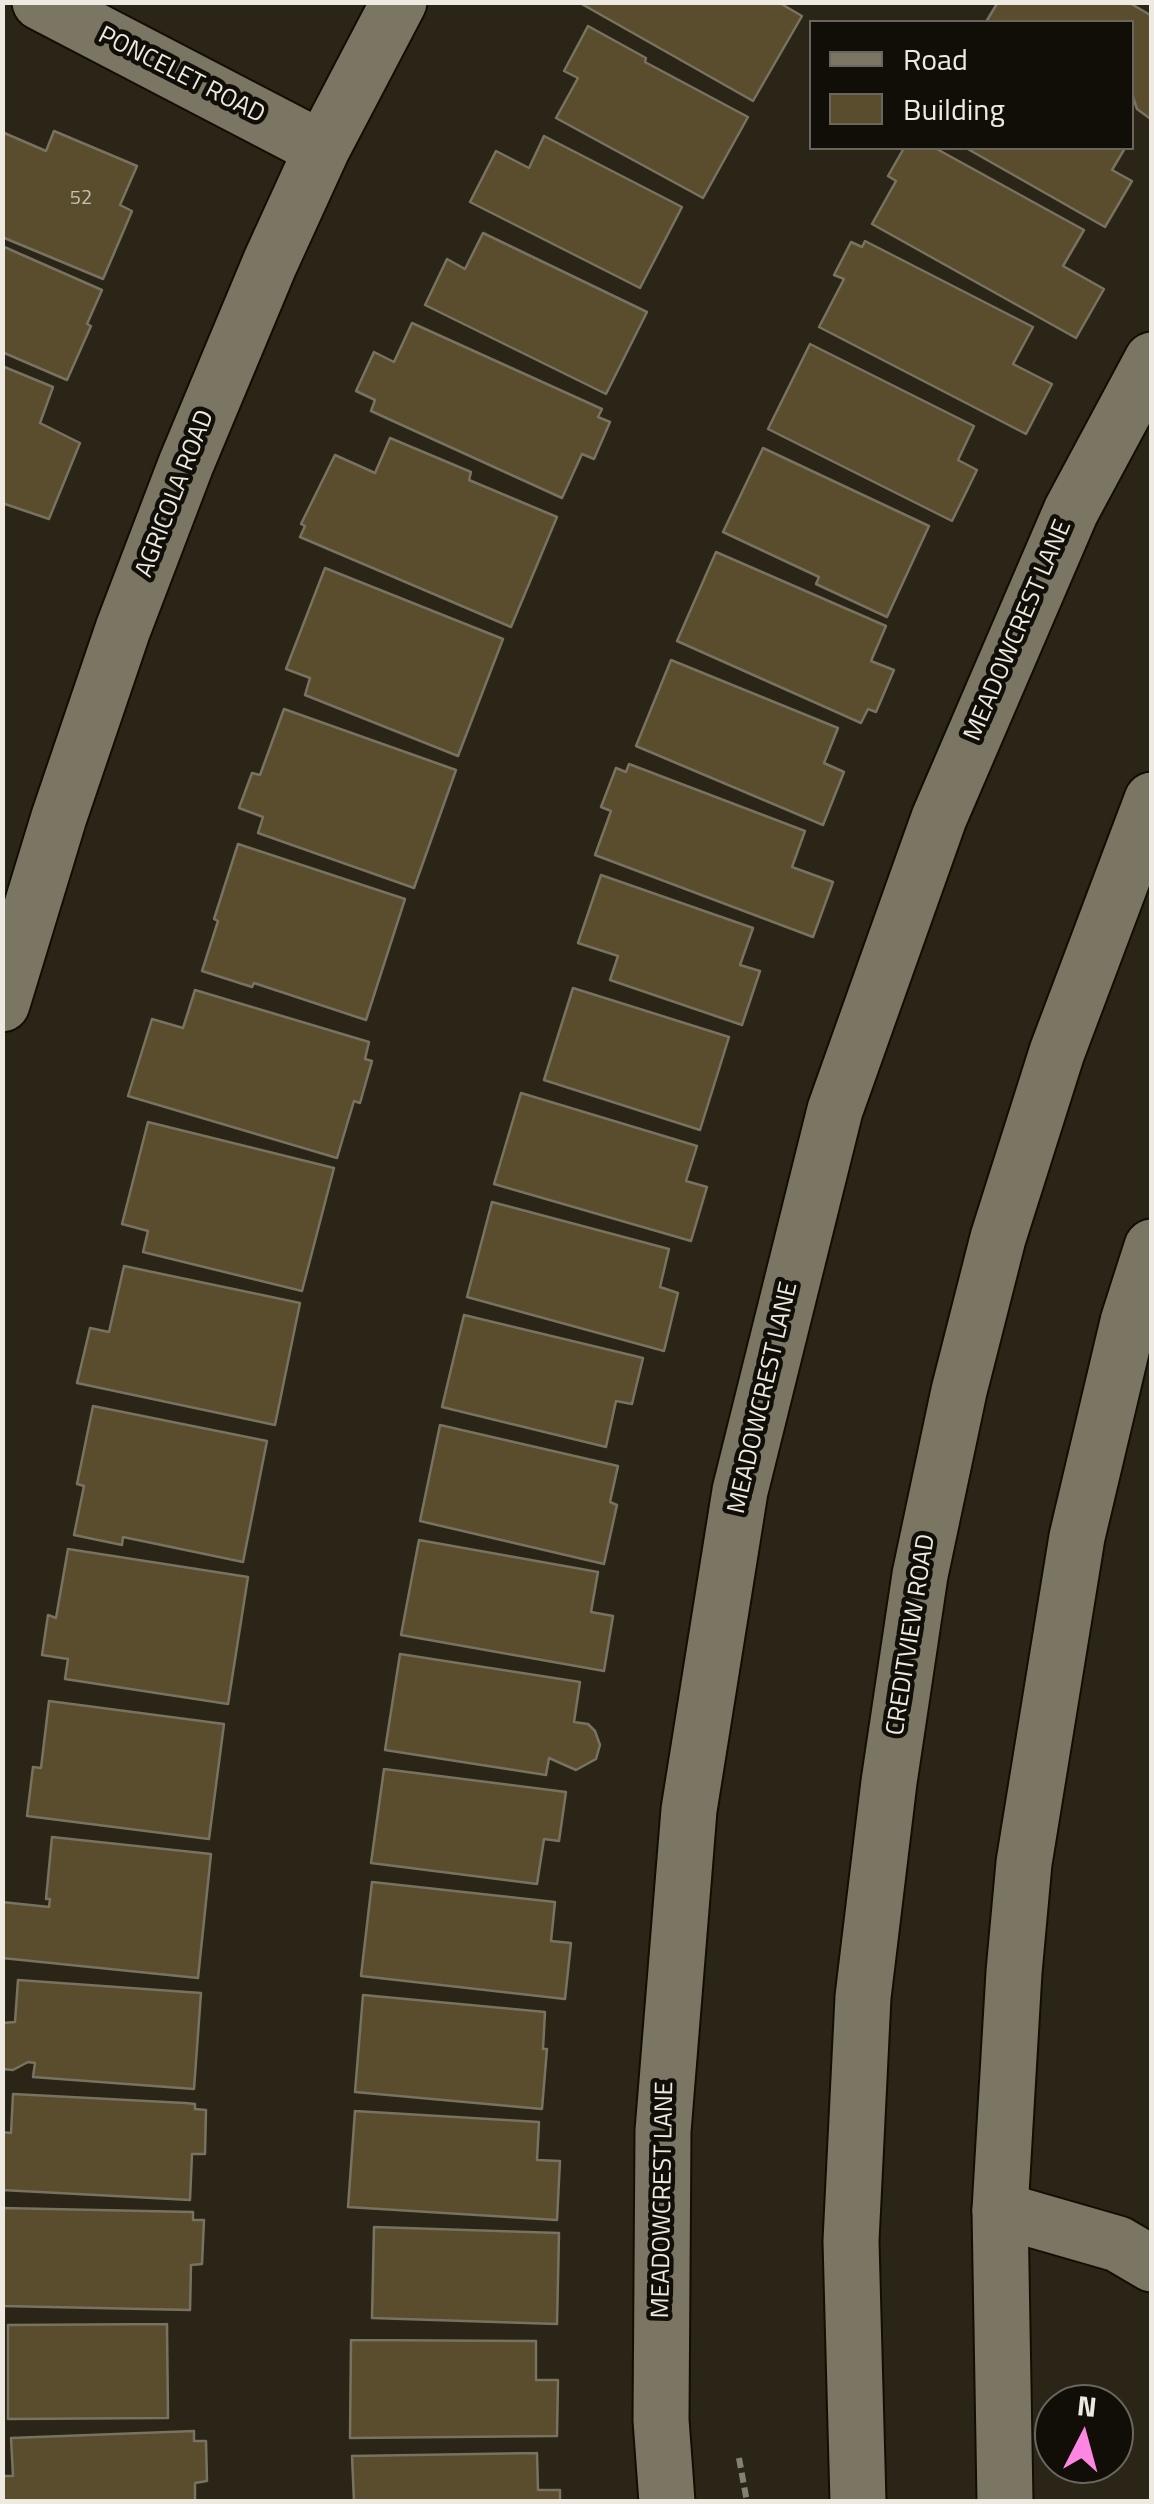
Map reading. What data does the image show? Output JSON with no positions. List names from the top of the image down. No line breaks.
{"streets":{"street":["PONCELET ROAD","AGRICOLA ROAD","MEADOWCREST LANE","CREDITVIEW ROAD"]},"crossings":[["PONCELET ROAD","AGRICOLA ROAD"]],"house_numbers":["52"],"legend":["Road","Building"],"north":"top"}
